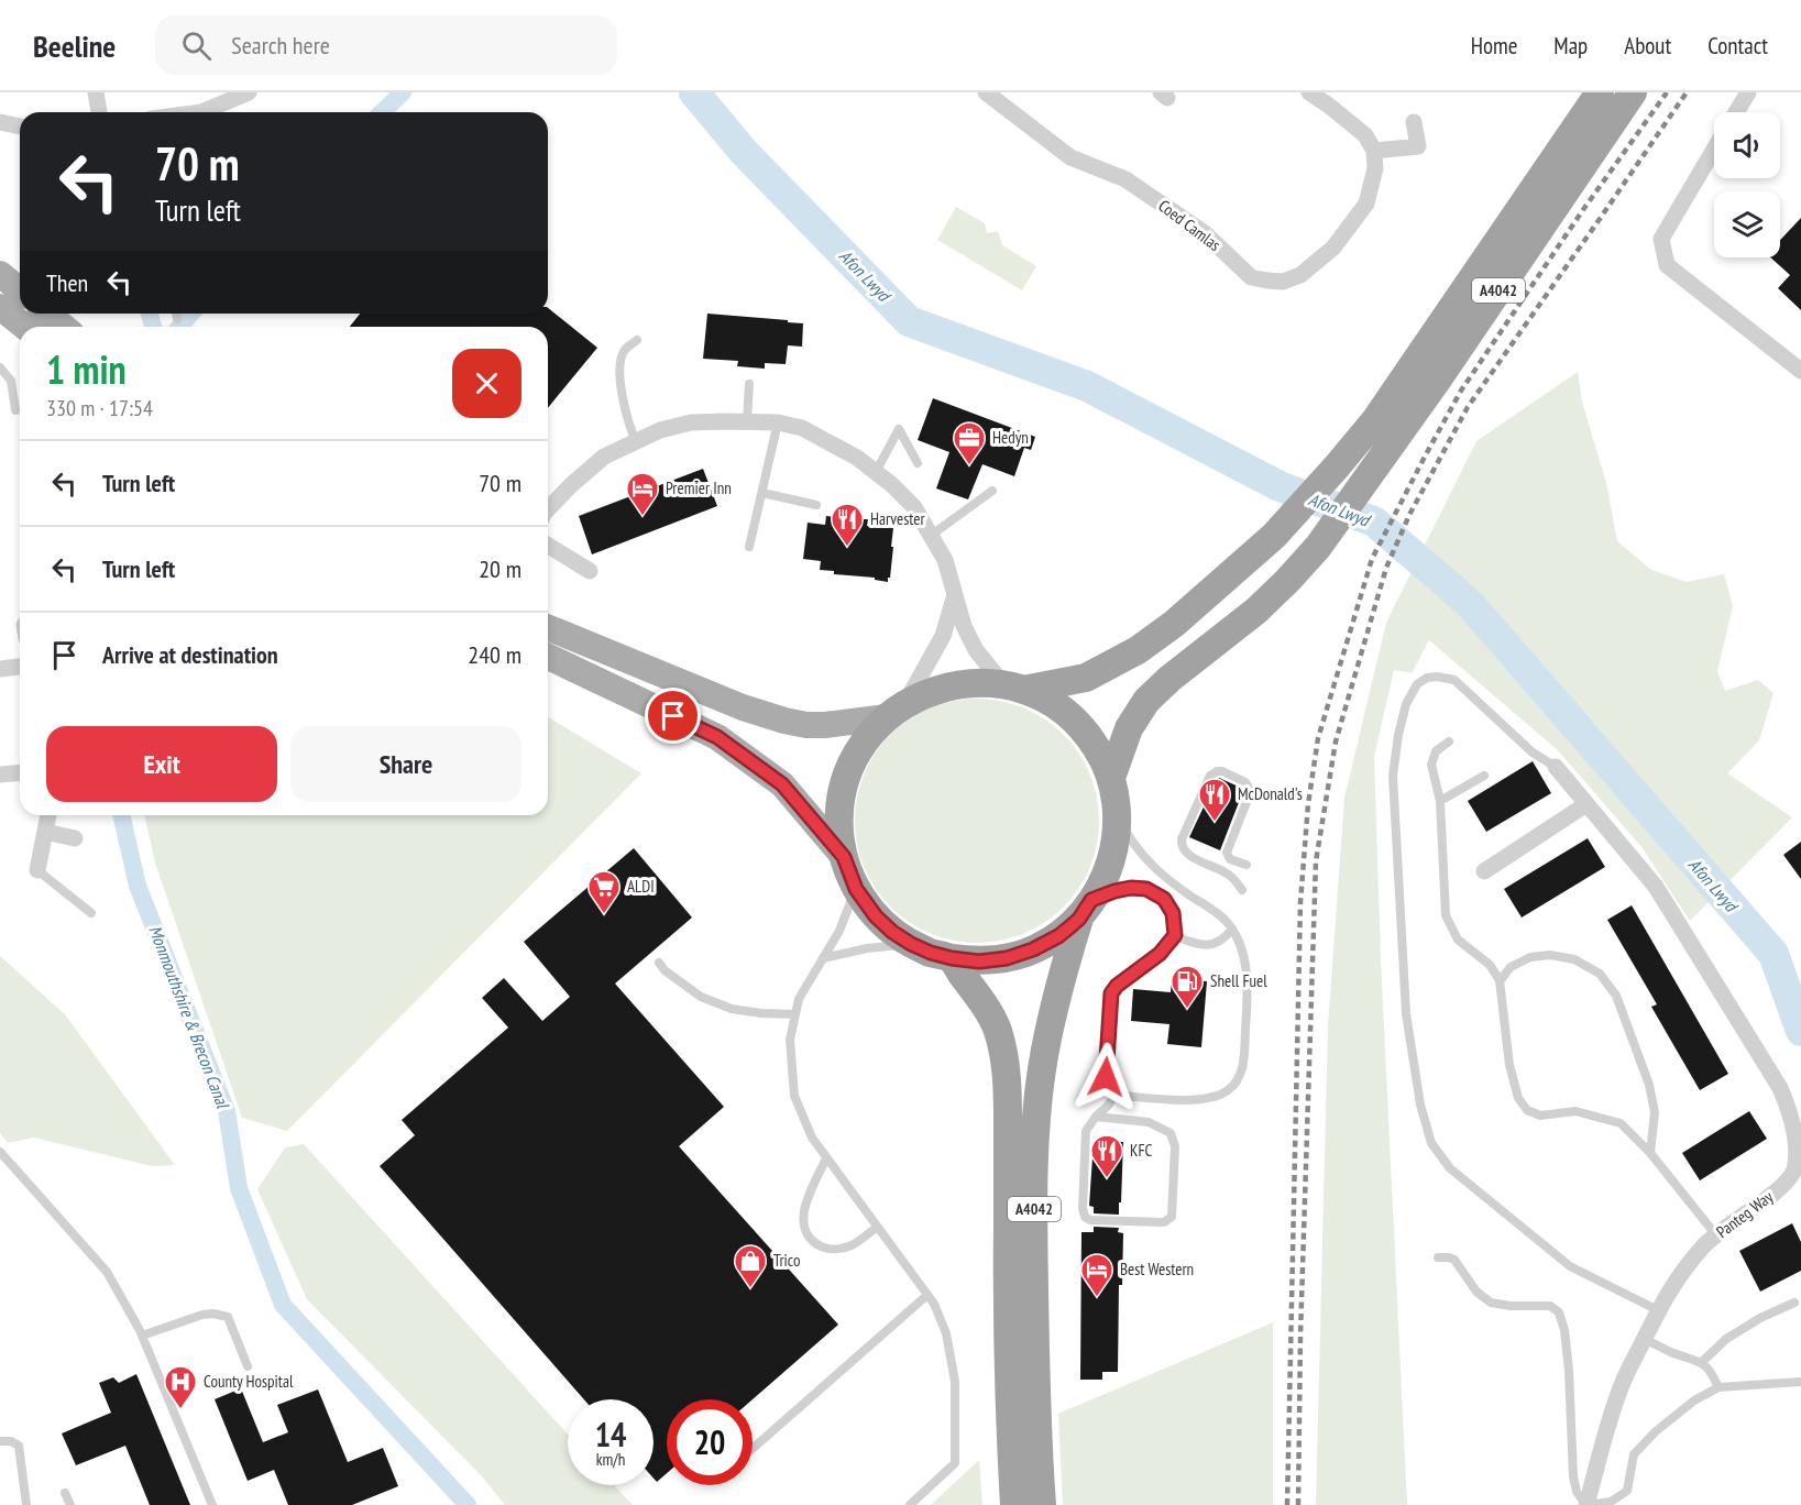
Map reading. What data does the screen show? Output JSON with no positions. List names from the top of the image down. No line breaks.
{"streets":{"highway":["A4042"],"street":["Coed Camlas","Panteg Way"]},"water":["Afon Lwyd","Monmouthshire & Brecon Canal"],"places":{"office":["Hedyn"],"hotel":["Premier Inn","Best Western"],"restaurant":["Harvester","McDonald's","KFC"],"supermarket":["ALDI"],"fuel station":["Shell Fuel"],"shop":["Trico"],"hospital":["County Hospital"]},"page":{"header":"Beeline","search":"Search here","nav":["Home","Map","About","Contact"],"turn":["70 m","Turn left"],"then":"Then","heading":["1 min","330 m · 17:54"],"list":[{"name":"Turn left","value":"70 m"},{"name":"Turn left","value":"20 m"},{"name":"Arrive at destination","value":"240 m"}],"buttons":["Exit","Share"],"speed":"14 km/h","limit":"20"}}
